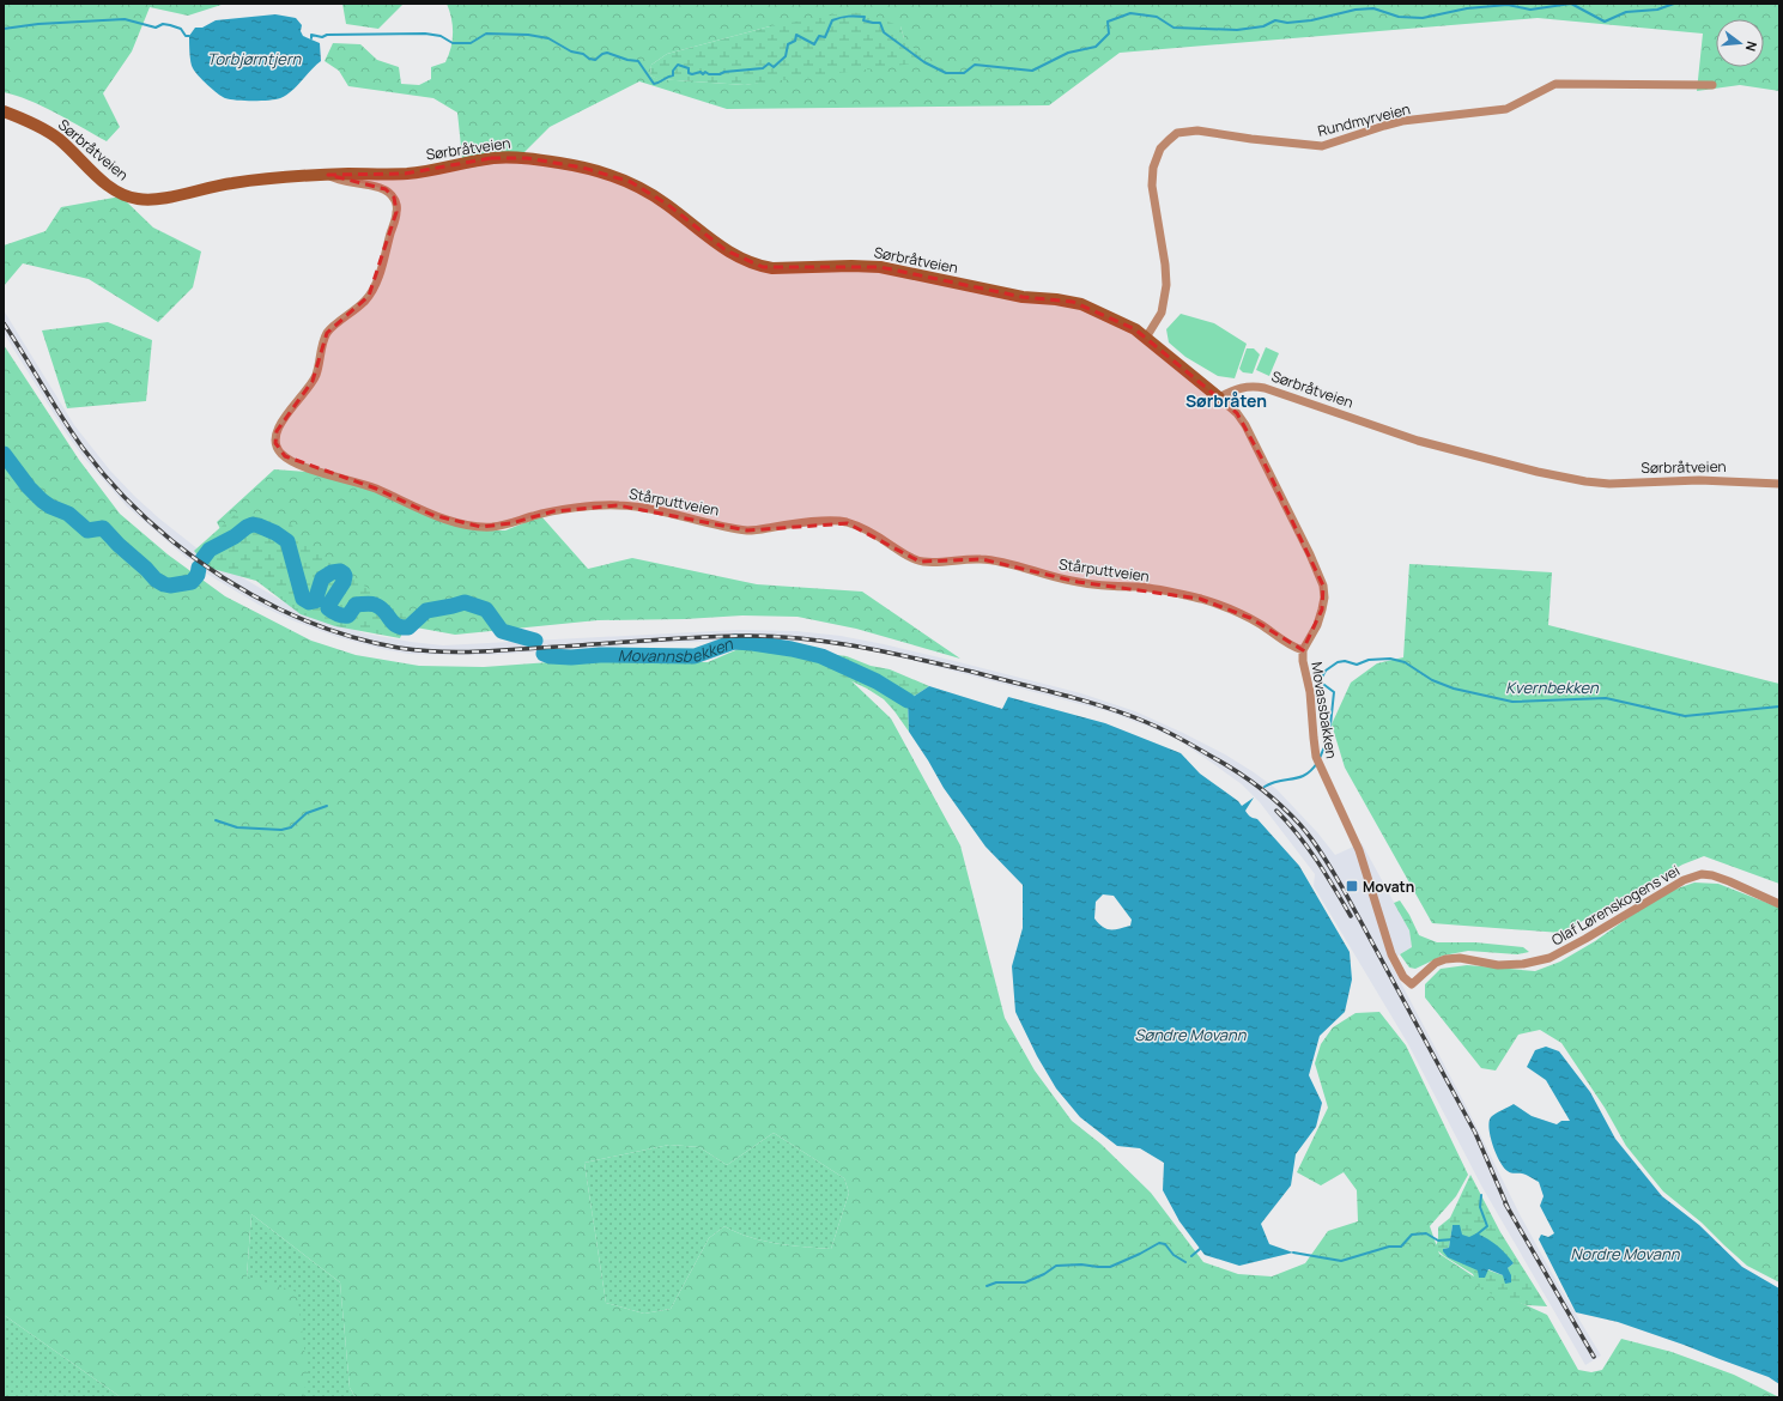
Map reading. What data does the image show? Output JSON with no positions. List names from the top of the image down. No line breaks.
{"streets":{"street":["Rundmyrveien","Sørbråtveien","Stårputtveien","Movassbakken","Olaf Lørenskogens vei"]},"crossings":[["Rundmyrveien","Sørbråtveien"],["Sørbråtveien","Stårputtveien"],["Sørbråtveien","Movassbakken"],["Stårputtveien","Movassbakken"],["Movassbakken","Olaf Lørenskogens vei"]],"districts":["Sørbråten"],"water":["Torbjørntjern","Movannsbekken","Kvernbekken","Søndre Movann","Nordre Movann"],"places":{"transit":["Movatn"]},"north":"right"}
